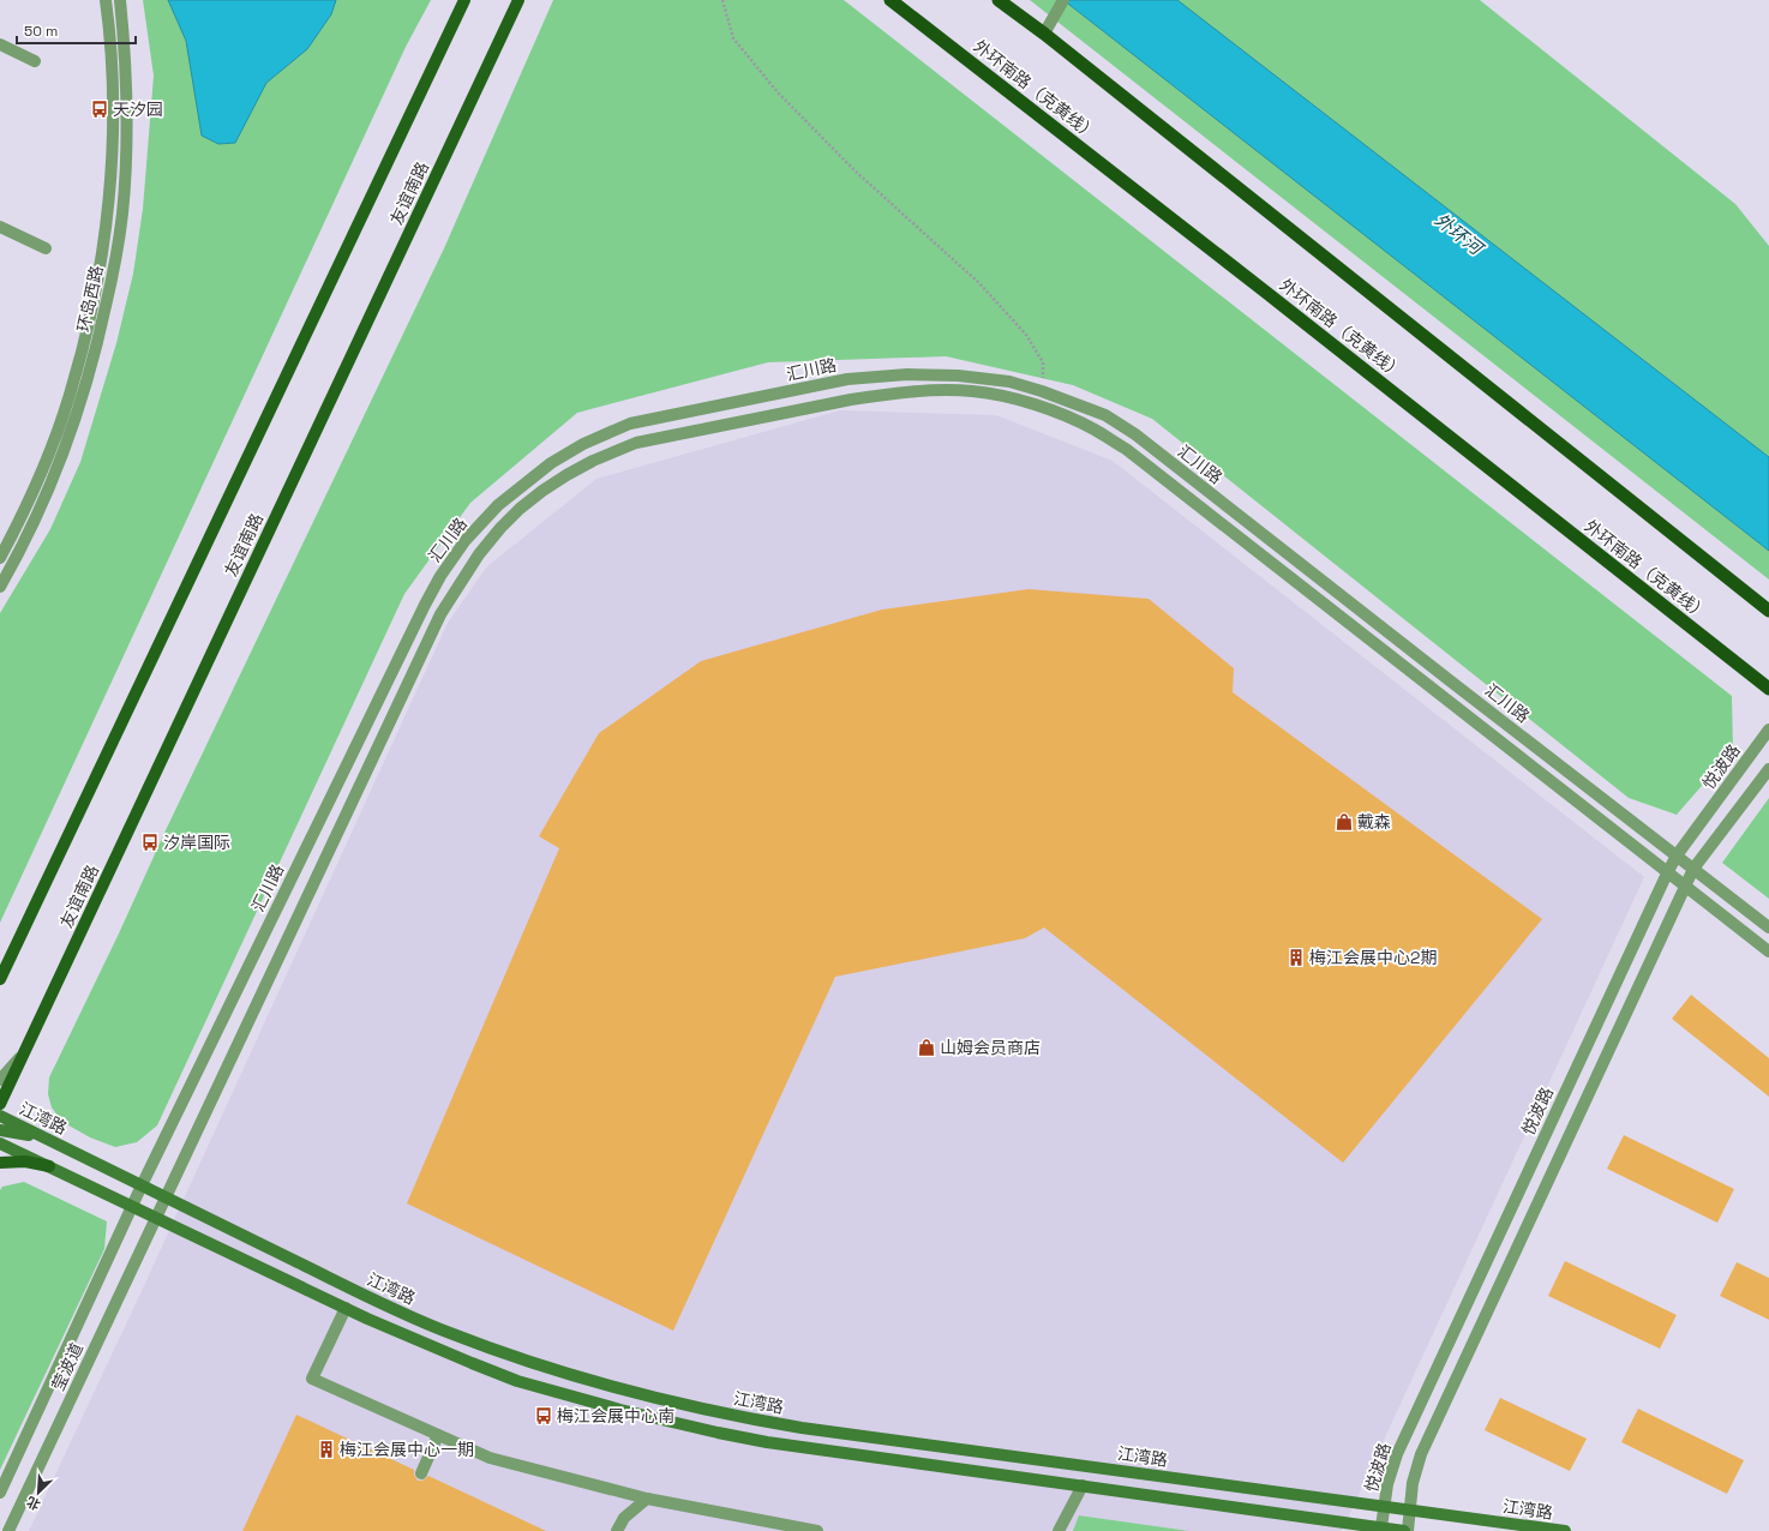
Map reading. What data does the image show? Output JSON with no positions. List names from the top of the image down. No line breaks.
{"streets":{"highway":["外环南路（克黄线）"],"main road":["友谊南路","江湾路"],"street":["环岛西路","汇川路","悦波路","莹波道"]},"crossings":[["汇川路","悦波路"],["汇川路","江湾路"],["汇川路","莹波道"],["悦波路","江湾路"]],"water":["外环河"],"places":{"bus stop":["天汐园","汐岸国际","梅江会展中心南"],"shop":["戴森","山姆会员商店"],"building":["梅江会展中心2期","梅江会展中心一期"]},"scale_bar":"50 m","north":"bottom left"}
